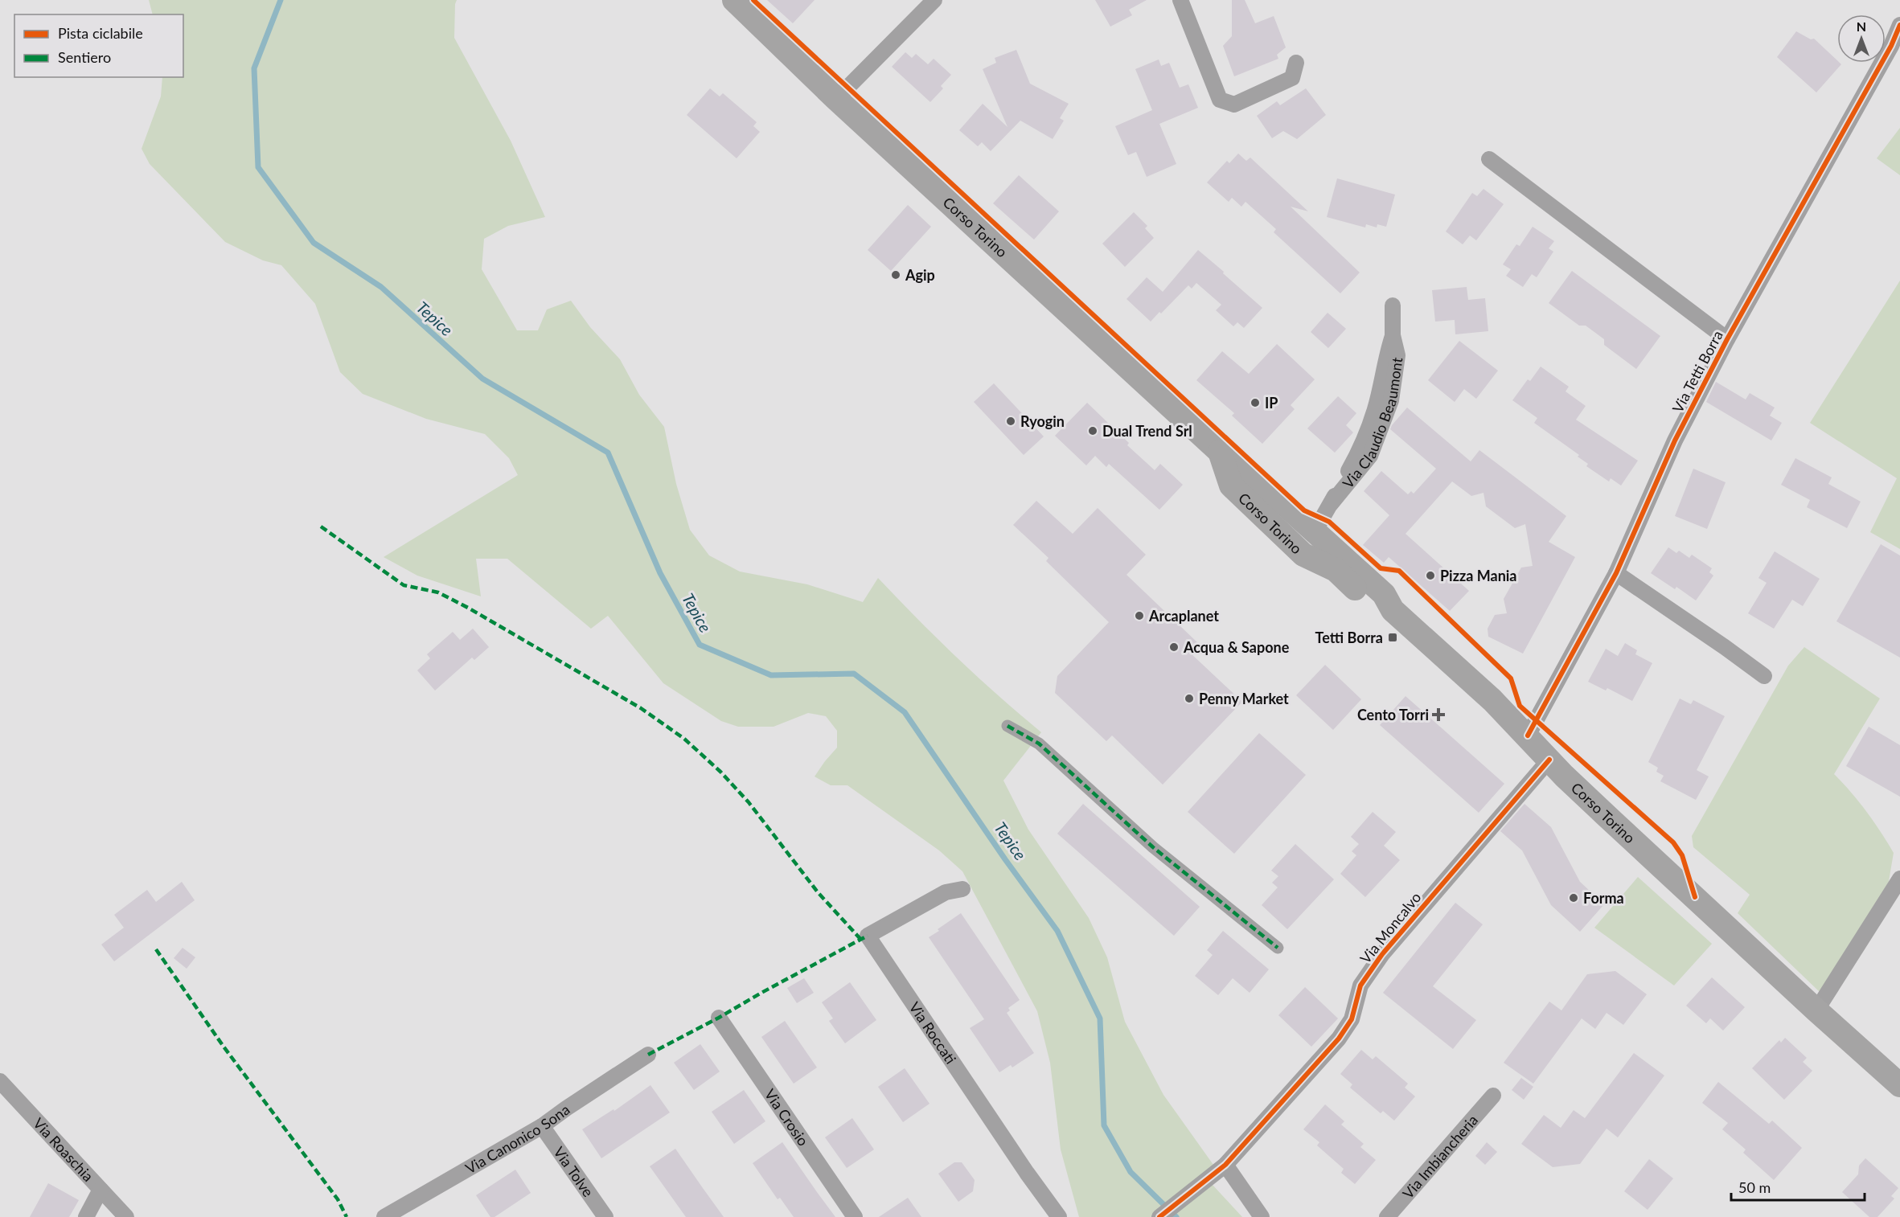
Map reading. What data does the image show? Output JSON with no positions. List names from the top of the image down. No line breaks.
{"streets":{"main road":["Corso Torino"],"street":["Via Tetti Borra","Via Claudio Beaumont","Via Moncalvo","Via Roccati","Via Crosio","Via Canonico Sona","Via Roaschia","Via Imbiancheria","Via Tolve"]},"crossings":[["Corso Torino","Via Tetti Borra"],["Corso Torino","Via Claudio Beaumont"],["Corso Torino","Via Moncalvo"],["Via Canonico Sona","Via Tolve"]],"water":["Tepice"],"places":{"other":["Agip","IP","Ryogin","Dual Trend Srl","Pizza Mania","Arcaplanet","Acqua & Sapone","Penny Market","Forma"],"transit":["Tetti Borra"],"health":["Cento Torri"]},"legend":["Pista ciclabile","Sentiero"],"scale_bar":"50 m","north":"top"}
